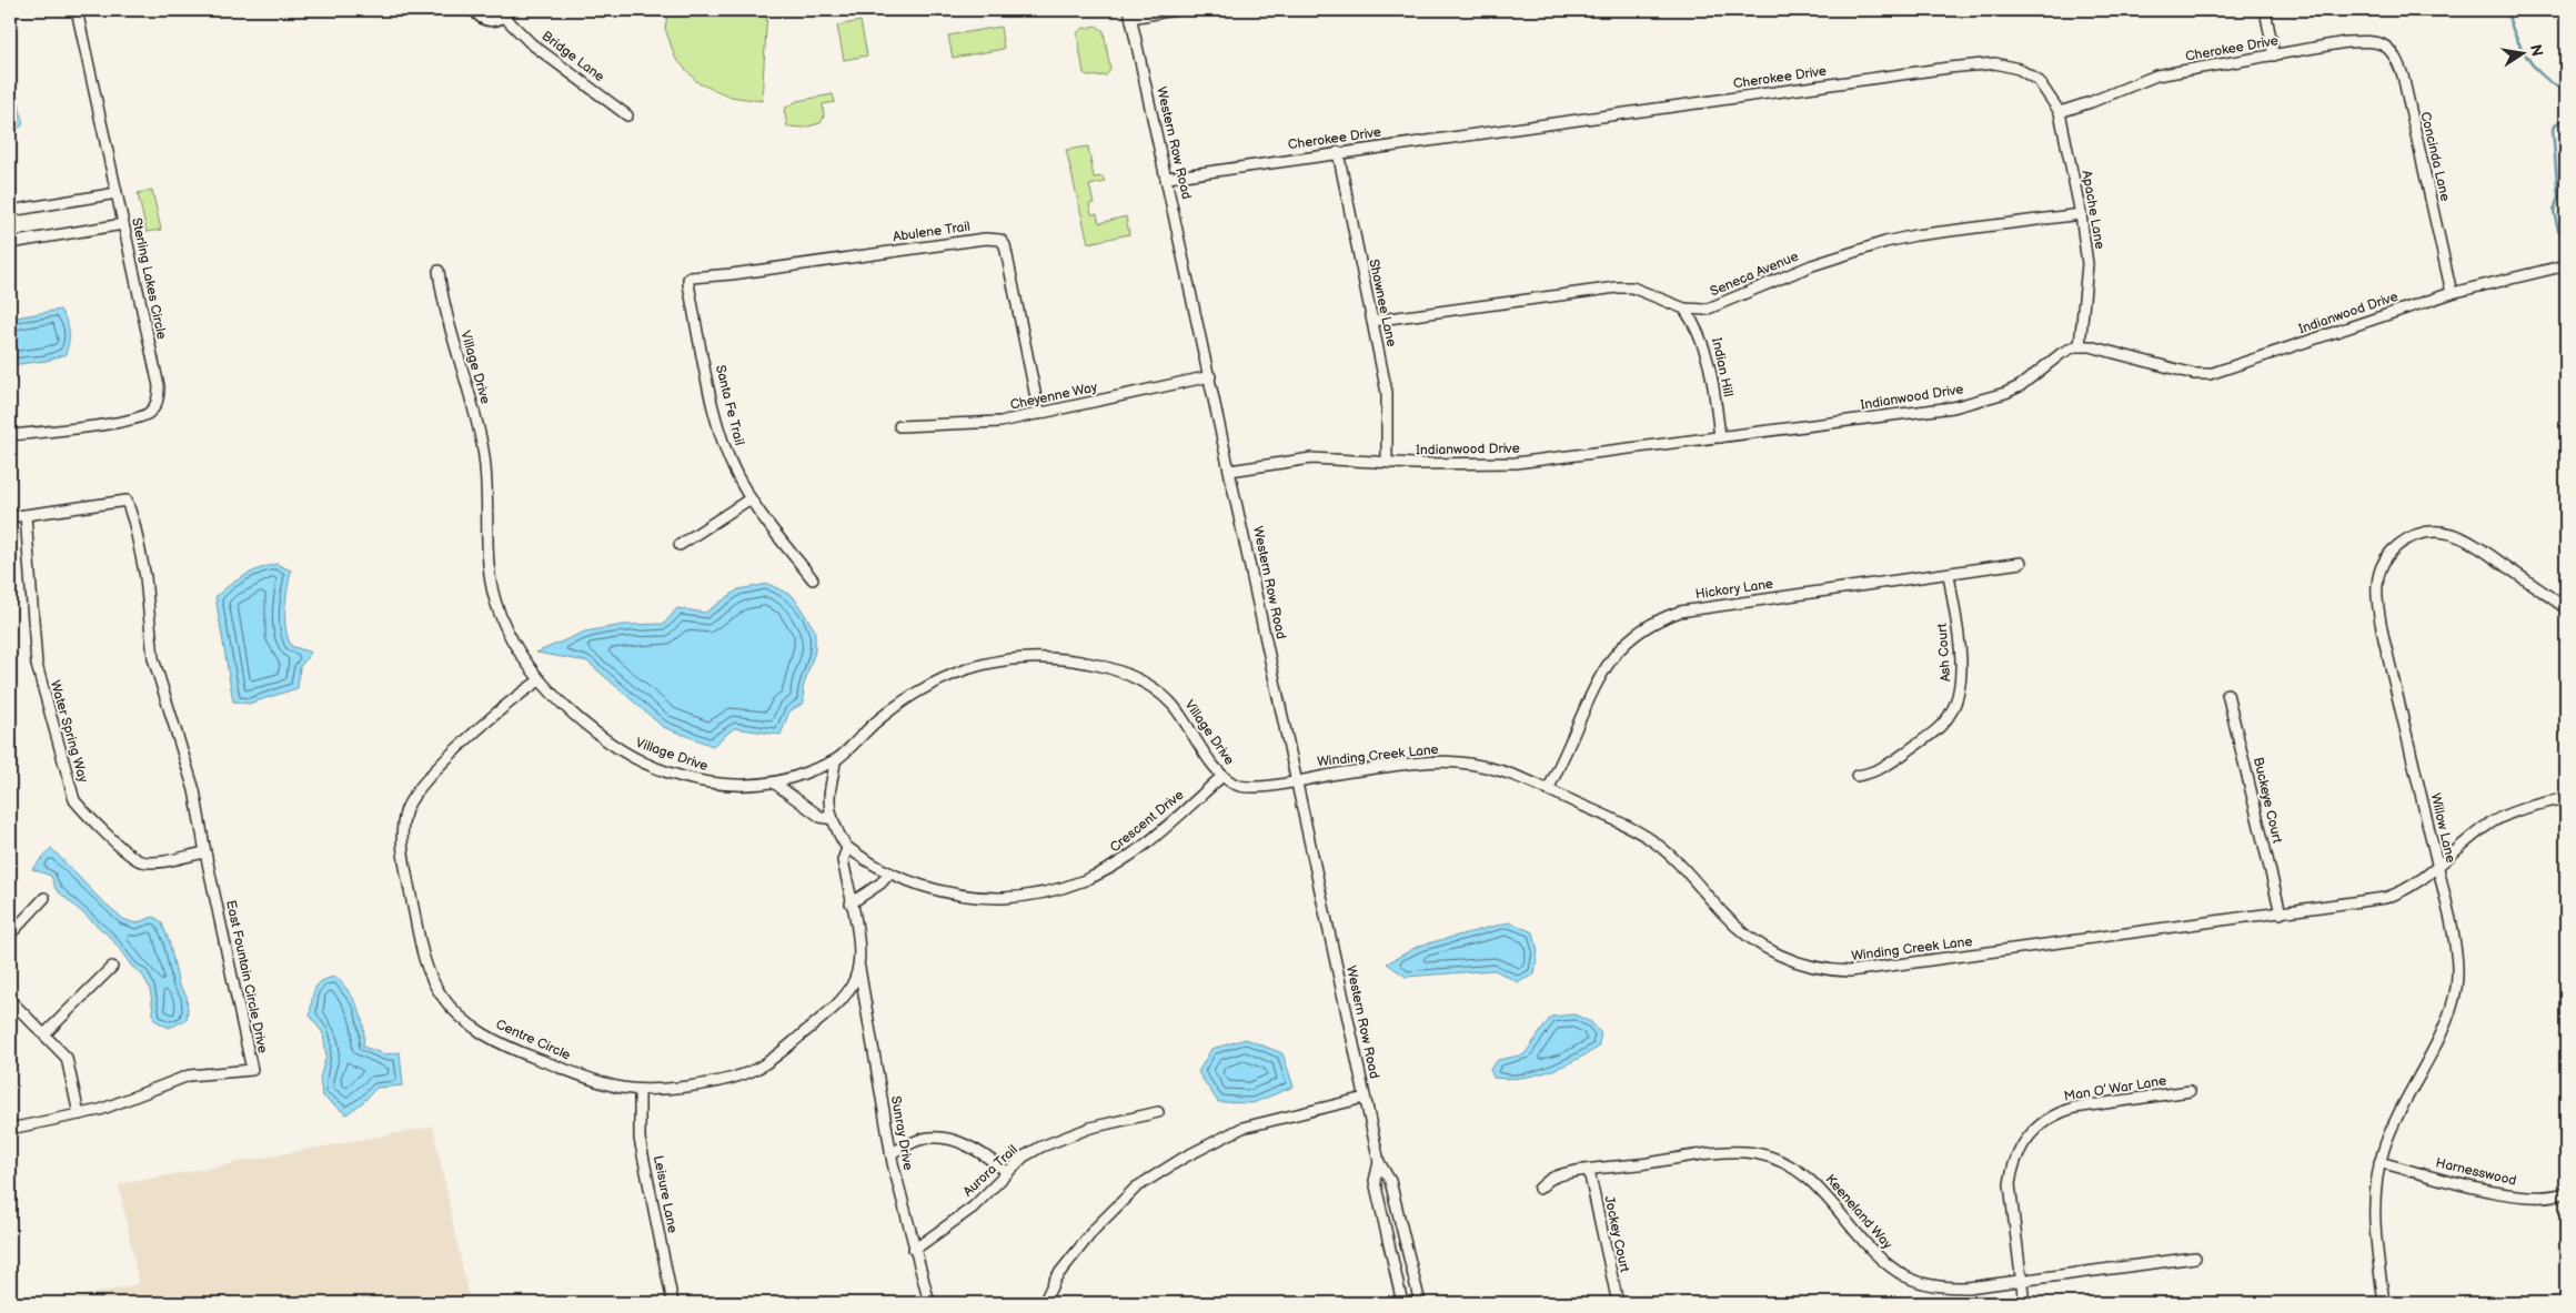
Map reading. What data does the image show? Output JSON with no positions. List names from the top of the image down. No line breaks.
{"streets":{"street":["Cherokee Drive","Bridge Lane","Western Row Road","Concinda Lane","Apache Lane","Abulene Trail","Seneca Avenue","Sterling Lakes Circle","Shawnee Lane","Indianwood Drive","Village Drive","Indian Hill","Cheyenne Way","Santa Fe Trail","Hickory Lane","Ash Court","Water Spring Way","Winding Creek Lane","Buckeye Court","Crescent Drive","Willow Lane","East Fountain Circle Drive","Centre Circle","Man O’ War Lane","Sunray Drive","Aurora Trail","Harnesswood","Leisure Lane","Keeneland Way","Jockey Court"]},"crossings":[["Cherokee Drive","Western Row Road"],["Cherokee Drive","Concinda Lane"],["Cherokee Drive","Apache Lane"],["Cherokee Drive","Shawnee Lane"],["Western Row Road","Indianwood Drive"],["Western Row Road","Village Drive"],["Western Row Road","Cheyenne Way"],["Western Row Road","Winding Creek Lane"],["Concinda Lane","Indianwood Drive"],["Apache Lane","Seneca Avenue"],["Apache Lane","Indianwood Drive"],["Abulene Trail","Cheyenne Way"],["Abulene Trail","Santa Fe Trail"],["Seneca Avenue","Shawnee Lane"],["Seneca Avenue","Indian Hill"],["Shawnee Lane","Indianwood Drive"],["Indianwood Drive","Indian Hill"],["Village Drive","Winding Creek Lane"],["Village Drive","Crescent Drive"],["Village Drive","Centre Circle"],["Hickory Lane","Ash Court"],["Hickory Lane","Winding Creek Lane"],["Water Spring Way","East Fountain Circle Drive"],["Winding Creek Lane","Buckeye Court"],["Winding Creek Lane","Willow Lane"],["Willow Lane","Harnesswood"],["Centre Circle","Sunray Drive"],["Centre Circle","Leisure Lane"],["Man O’ War Lane","Keeneland Way"],["Sunray Drive","Aurora Trail"],["Keeneland Way","Jockey Court"]],"north":"right"}
